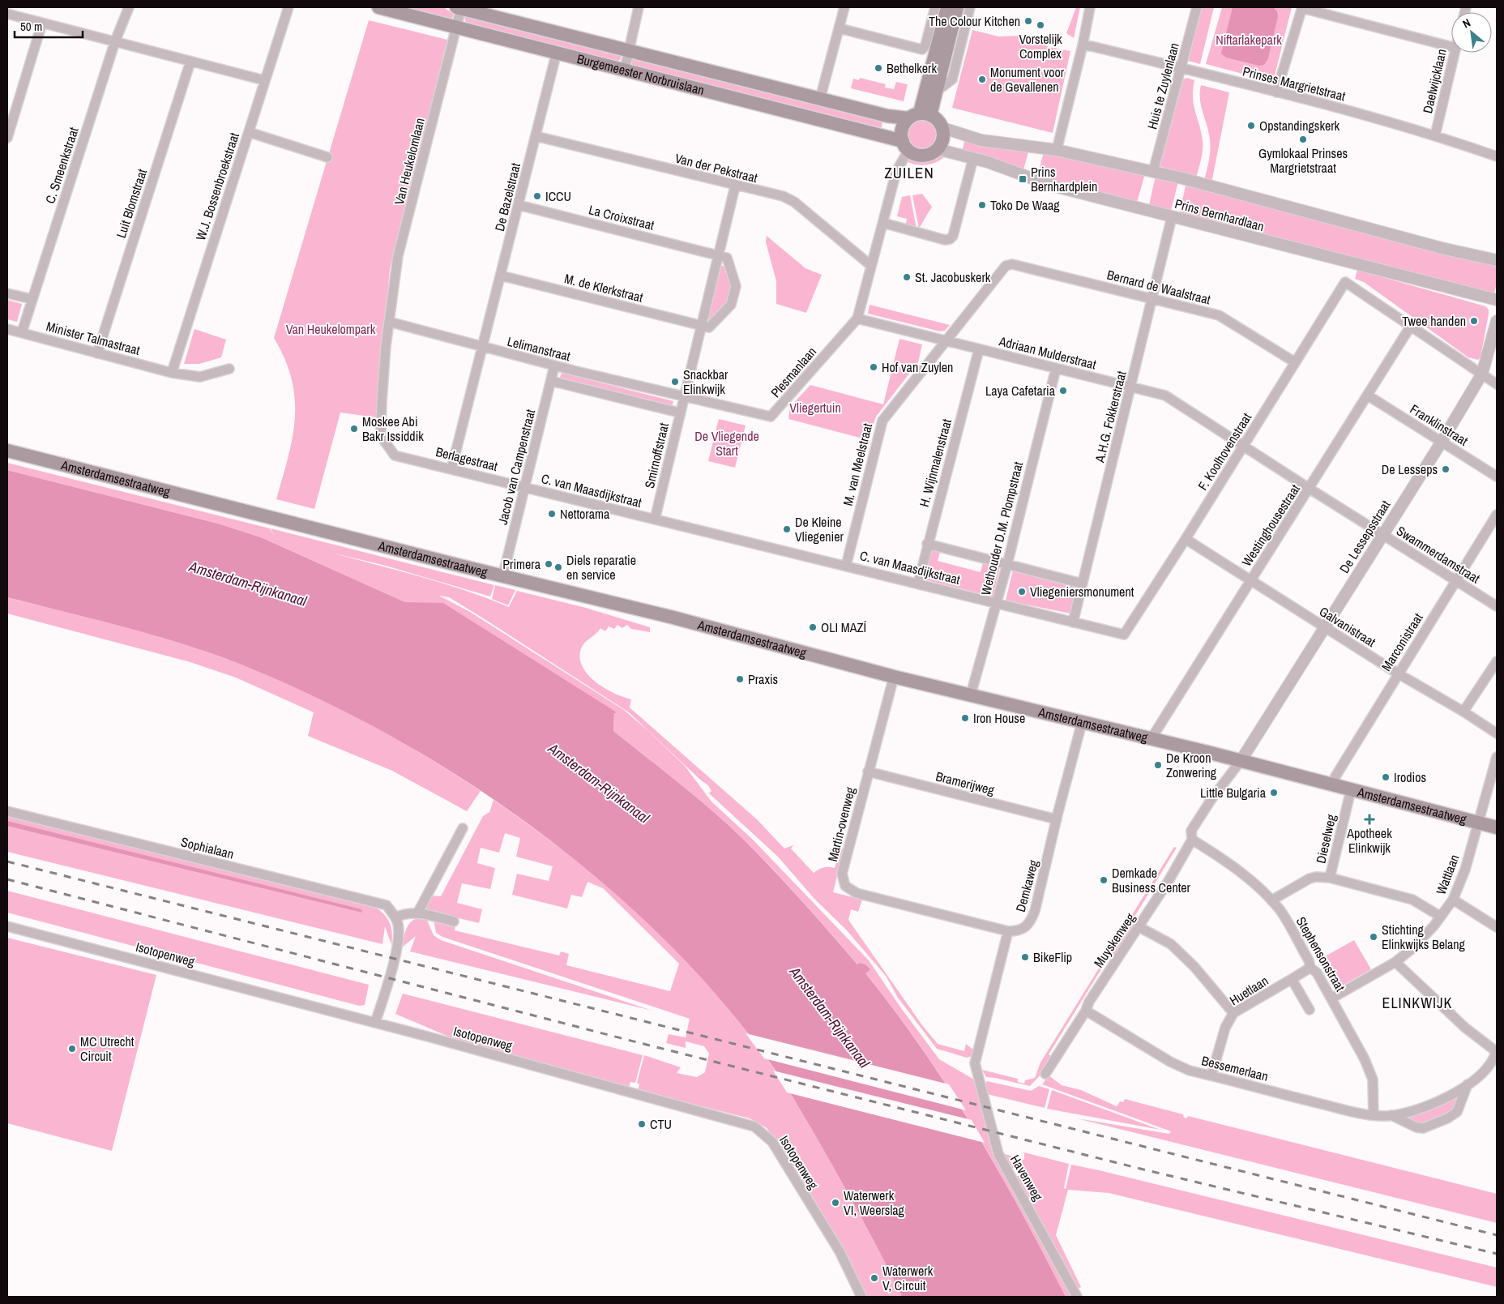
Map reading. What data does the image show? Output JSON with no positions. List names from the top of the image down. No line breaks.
{"streets":{"main road":["Burgemeester Norbruislaan","Amsterdamsestraatweg"],"street":["Daelwijcklaan","Prinses Margrietstraat","Huis te Zuylenlaan","Van Heukelomlaan","C. Smeenkstraat","Van der Pekstraat","W.J. Bossenbroekstraat","De Bazelstraat","Luit Blomstraat","Prins Bernhardlaan","La Croixstraat","Bernard de Waalstraat","M. de Klerkstraat","Minister Talmastraat","Lelimanstraat","Adriaan Mulderstraat","Plesmanlaan","A.H.G. Fokkerstraat","Franklinstraat","F. Koolhovenstraat","Smirnoffstraat","Berlagestraat","H. Wijnmalenstraat","M. van Meelstraat","Jacob van Campenstraat","C. van Maasdijkstraat","Westinghousestraat","Wethouder D.M. Plompstraat","De Lessepsstraat","Swammerdamstraat","Galvanistraat","Marconistraat","Bramerijweg","Martin-ovenweg","Dieselweg","Sophialaan","Wattlaan","Demkaweg","Muyskenweg","Isotopenweg","Stephensonstraat","Huetlaan","Bessemerlaan","Havenweg"]},"crossings":[["Burgemeester Norbruislaan","Van Heukelomlaan"],["Burgemeester Norbruislaan","De Bazelstraat"],["Burgemeester Norbruislaan","Prins Bernhardlaan"],["Daelwijcklaan","Prinses Margrietstraat"],["Prinses Margrietstraat","Huis te Zuylenlaan"],["Huis te Zuylenlaan","Prins Bernhardlaan"],["Van Heukelomlaan","Lelimanstraat"],["Van Heukelomlaan","Berlagestraat"],["C. Smeenkstraat","Minister Talmastraat"],["Van der Pekstraat","De Bazelstraat"],["Van der Pekstraat","Plesmanlaan"],["Van der Pekstraat","Smirnoffstraat"],["W.J. Bossenbroekstraat","Minister Talmastraat"],["De Bazelstraat","La Croixstraat"],["De Bazelstraat","M. de Klerkstraat"],["De Bazelstraat","Lelimanstraat"],["De Bazelstraat","Berlagestraat"],["Luit Blomstraat","Minister Talmastraat"],["Prins Bernhardlaan","A.H.G. Fokkerstraat"],["La Croixstraat","Smirnoffstraat"],["Bernard de Waalstraat","A.H.G. Fokkerstraat"],["Bernard de Waalstraat","F. Koolhovenstraat"],["Bernard de Waalstraat","M. van Meelstraat"],["M. de Klerkstraat","Smirnoffstraat"],["Lelimanstraat","Plesmanlaan"],["Lelimanstraat","Smirnoffstraat"],["Lelimanstraat","Berlagestraat"],["Lelimanstraat","Jacob van Campenstraat"],["Adriaan Mulderstraat","Plesmanlaan"],["Adriaan Mulderstraat","A.H.G. Fokkerstraat"],["Adriaan Mulderstraat","F. Koolhovenstraat"],["Adriaan Mulderstraat","H. Wijnmalenstraat"],["Adriaan Mulderstraat","M. van Meelstraat"],["Adriaan Mulderstraat","Wethouder D.M. Plompstraat"],["Adriaan Mulderstraat","Swammerdamstraat"],["Plesmanlaan","Smirnoffstraat"],["A.H.G. Fokkerstraat","C. van Maasdijkstraat"],["Franklinstraat","Westinghousestraat"],["Franklinstraat","De Lessepsstraat"],["F. Koolhovenstraat","C. van Maasdijkstraat"],["F. Koolhovenstraat","Westinghousestraat"],["F. Koolhovenstraat","Swammerdamstraat"],["F. Koolhovenstraat","Galvanistraat"],["Smirnoffstraat","C. van Maasdijkstraat"],["Berlagestraat","Jacob van Campenstraat"],["Berlagestraat","C. van Maasdijkstraat"],["H. Wijnmalenstraat","C. van Maasdijkstraat"],["M. van Meelstraat","C. van Maasdijkstraat"],["Jacob van Campenstraat","Amsterdamsestraatweg"],["Jacob van Campenstraat","C. van Maasdijkstraat"],["Amsterdamsestraatweg","Westinghousestraat"],["Amsterdamsestraatweg","Wethouder D.M. Plompstraat"],["Amsterdamsestraatweg","De Lessepsstraat"],["Amsterdamsestraatweg","Marconistraat"],["Amsterdamsestraatweg","Martin-ovenweg"],["Amsterdamsestraatweg","Dieselweg"],["Amsterdamsestraatweg","Wattlaan"],["Amsterdamsestraatweg","Demkaweg"],["Amsterdamsestraatweg","Muyskenweg"],["C. van Maasdijkstraat","Wethouder D.M. Plompstraat"],["Westinghousestraat","Swammerdamstraat"],["Westinghousestraat","Galvanistraat"],["De Lessepsstraat","Swammerdamstraat"],["De Lessepsstraat","Galvanistraat"],["De Lessepsstraat","Muyskenweg"],["Swammerdamstraat","Marconistraat"],["Galvanistraat","Marconistraat"],["Bramerijweg","Martin-ovenweg"],["Bramerijweg","Demkaweg"],["Martin-ovenweg","Demkaweg"],["Martin-ovenweg","Havenweg"],["Dieselweg","Stephensonstraat"],["Wattlaan","Stephensonstraat"],["Demkaweg","Havenweg"],["Muyskenweg","Stephensonstraat"],["Muyskenweg","Bessemerlaan"],["Stephensonstraat","Huetlaan"],["Stephensonstraat","Bessemerlaan"],["Huetlaan","Bessemerlaan"]],"districts":["ZUILEN","ELINKWIJK"],"water":["Amsterdam-Rijnkanaal"],"parks":["Niftarlakepark","Van Heukelompark","Vliegertuin","De Vliegende Start"],"places":{"other":["The Colour Kitchen","Vorstelijk Complex","Bethelkerk","Monument voor de Gevallenen","Opstandingskerk","Gymlokaal Prinses Margrietstraat","ICCU","Toko De Waag","St. Jacobuskerk","Twee handen","Hof van Zuylen","Snackbar Elinkwijk","Laya Cafetaria","Moskee Abi Bakr Issiddik","De Lesseps","Nettorama","De Kleine Vliegenier","Primera","Diels reparatie en service","Vliegeniersmonument","OLI MAZÍ","Praxis","Iron House","De Kroon Zonwering","Irodios","Little Bulgaria","Demkade Business Center","Stichting Elinkwijks Belang","BikeFlip","MC Utrecht Circuit","CTU","Waterwerk VI, Weerslag","Waterwerk V, Circuit"],"transit":["Prins Bernhardplein"],"health":["Apotheek Elinkwijk"]},"scale_bar":"50 m","north":"top left"}
